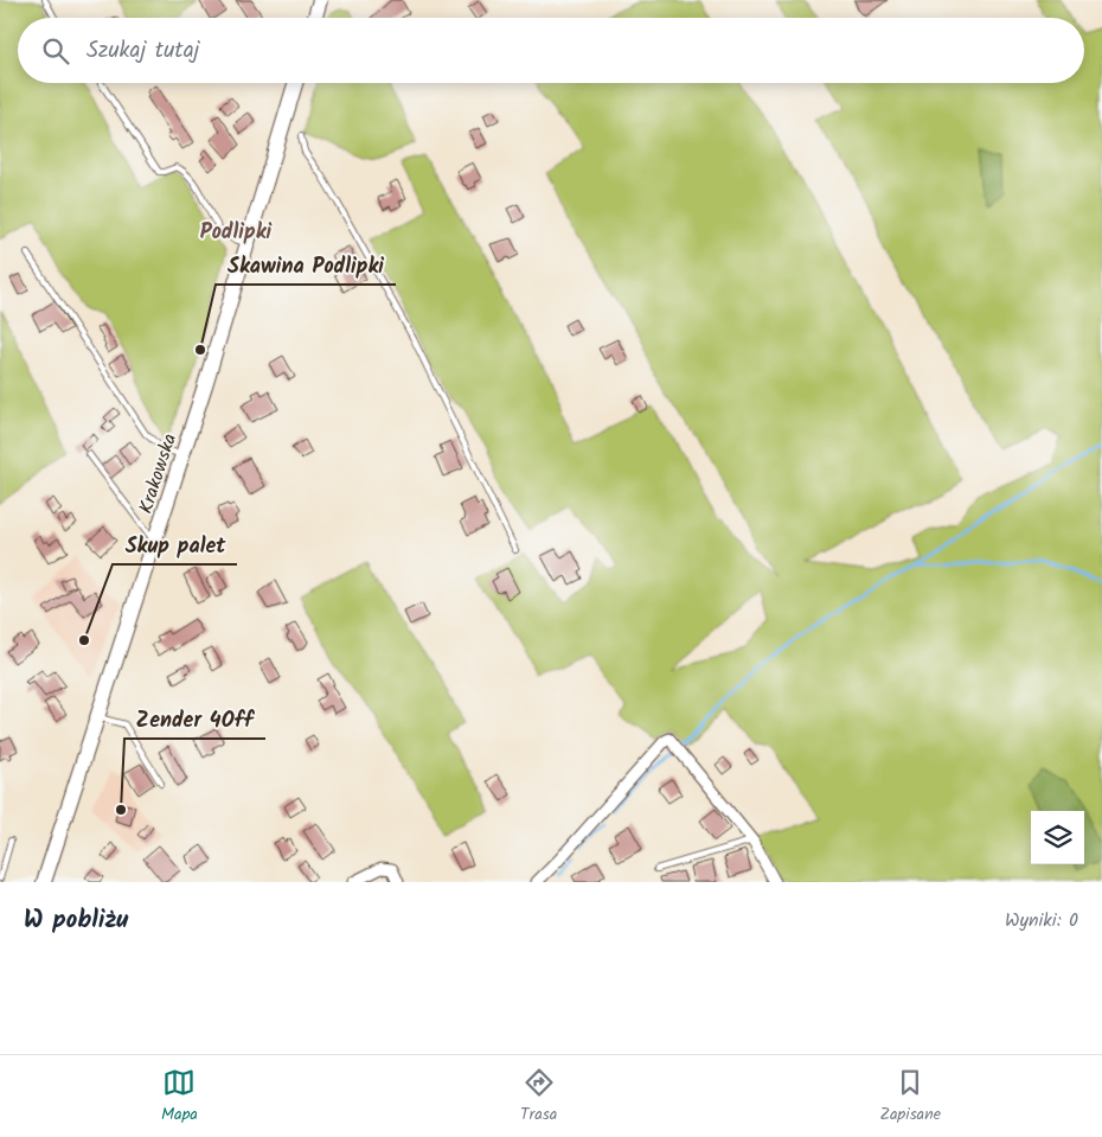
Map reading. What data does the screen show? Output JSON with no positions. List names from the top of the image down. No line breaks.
{"streets":{"main road":["Krakowska"]},"districts":["Podlipki"],"places":["Skawina Podlipki","Skup palet","Zender 4Off"],"page":{"search":"Szukaj tutaj","heading":["W pobliżu","Wyniki: 0"],"nav":["Mapa","Trasa","Zapisane"]}}
